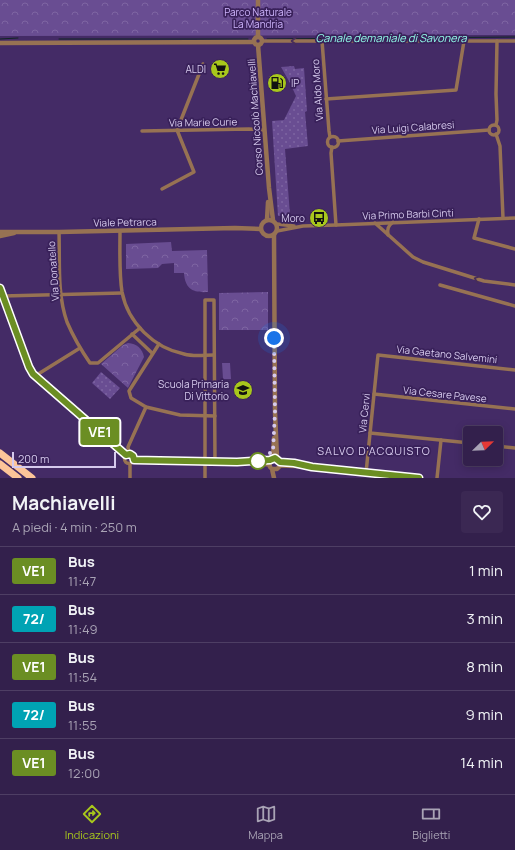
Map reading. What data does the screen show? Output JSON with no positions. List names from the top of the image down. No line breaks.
{"streets":{"street":["Via Aldo Moro","Corso Niccolò Machiavelli","Via Marie Curie","Via Luigi Calabresi","Via Primo Barbi Cinti","Viale Petrarca","Via Donatello","Via Gaetano Salvemini","Via Cesare Pavese","Via Cervi"]},"crossings":[["Via Aldo Moro","Via Luigi Calabresi"],["Corso Niccolò Machiavelli","Via Marie Curie"],["Corso Niccolò Machiavelli","Via Primo Barbi Cinti"],["Corso Niccolò Machiavelli","Viale Petrarca"],["Via Primo Barbi Cinti","Viale Petrarca"],["Viale Petrarca","Via Donatello"],["Via Gaetano Salvemini","Via Cervi"],["Via Cesare Pavese","Via Cervi"]],"districts":["SALVO D'ACQUISTO"],"water":["Canale demaniale di Savonera"],"parks":["Parco Naturale La Mandria"],"places":{"supermarket":["ALDI"],"fuel station":["IP"],"bus stop":["Moro"],"school or university":["Scuola Primaria Di Vittorio"]},"lines":["bus line VE1"],"scale_bar":"200 m","north":"top right","page":{"on_map":"VE1","scale":"200 m","heading":["Machiavelli","A piedi · 4 min · 250 m"],"list":[{"mark":"VE1","name":"Bus","note":"11:47","value":"1 min"},{"mark":"72/","name":"Bus","note":"11:49","value":"3 min"},{"mark":"VE1","name":"Bus","note":"11:54","value":"8 min"},{"mark":"72/","name":"Bus","note":"11:55","value":"9 min"},{"mark":"VE1","name":"Bus","note":"12:00","value":"14 min"}],"tabs":["Indicazioni","Mappa","Biglietti"]}}
